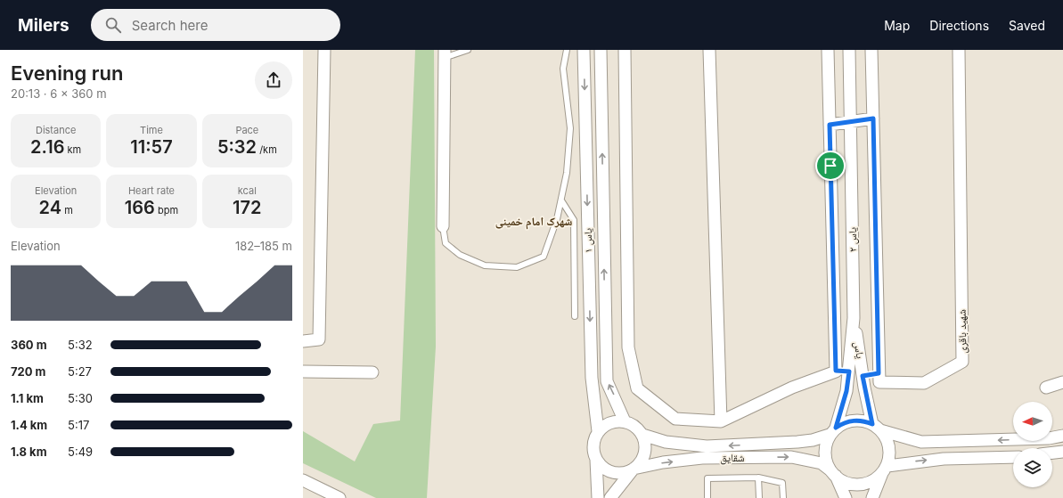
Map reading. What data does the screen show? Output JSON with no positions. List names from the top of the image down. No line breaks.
{"streets":{"street":["یاس ۲","یاس ۱","شهید باقری","یاس","شقایق"]},"crossings":[["یاس ۲","یاس"],["یاس ۲","شقایق"],["یاس ۱","شقایق"],["یاس","شقایق"]],"districts":["شهرک امام خمینی"],"north":"left","page":{"header":"Milers","search":"Search here","nav":["Map","Directions","Saved"],"heading":["Evening run","20:13 · 6 × 360 m"],"stats":[["Distance","2.16 km"],["Time","11:57"],["Pace","5:32 /km"],["Elevation","24 m"],["Heart rate","166 bpm"],["kcal","172"]],"chart":["Elevation","182–185 m"],"list":[{"name":"360 m","note":"5:32"},{"name":"720 m","note":"5:27"},{"name":"1.1 km","note":"5:30"},{"name":"1.4 km","note":"5:17"},{"name":"1.8 km","note":"5:49"}]}}
